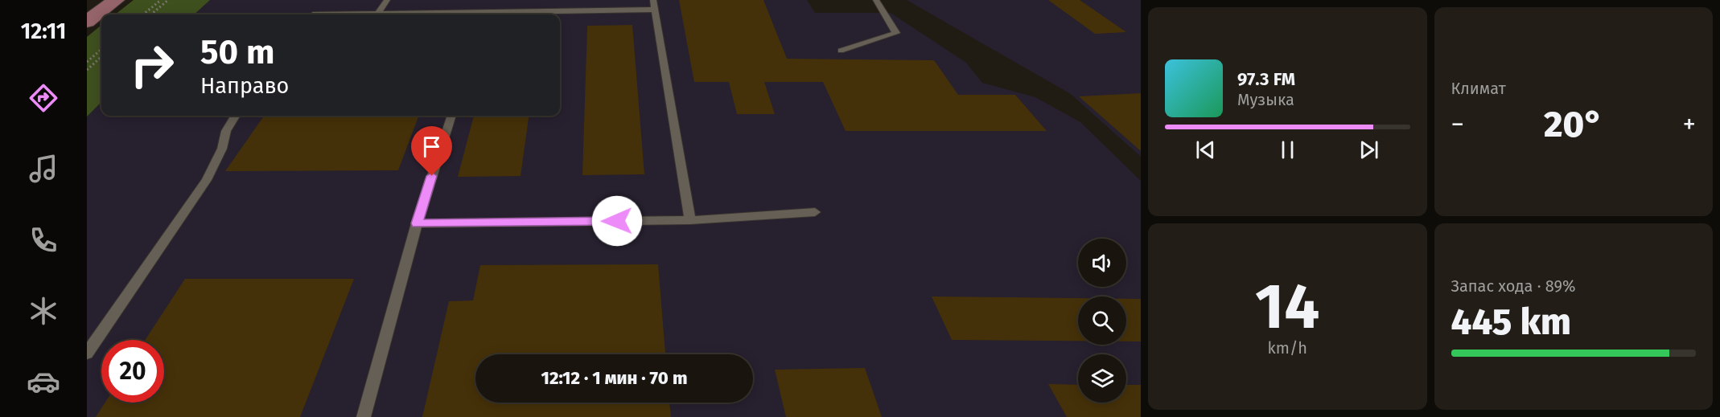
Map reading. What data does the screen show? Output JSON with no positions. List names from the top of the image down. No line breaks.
{"page":{"tabs":"12:11","tile":["Климат",["14","km/h"],["Запас хода · 89%","445 km"]],"turn":["50 m","Направо"],"song":["97.3 FM","Музыка"],"heat":["−","20°","+"],"limit":"20","trip":"12:12 · 1 мин · 70 m"}}
